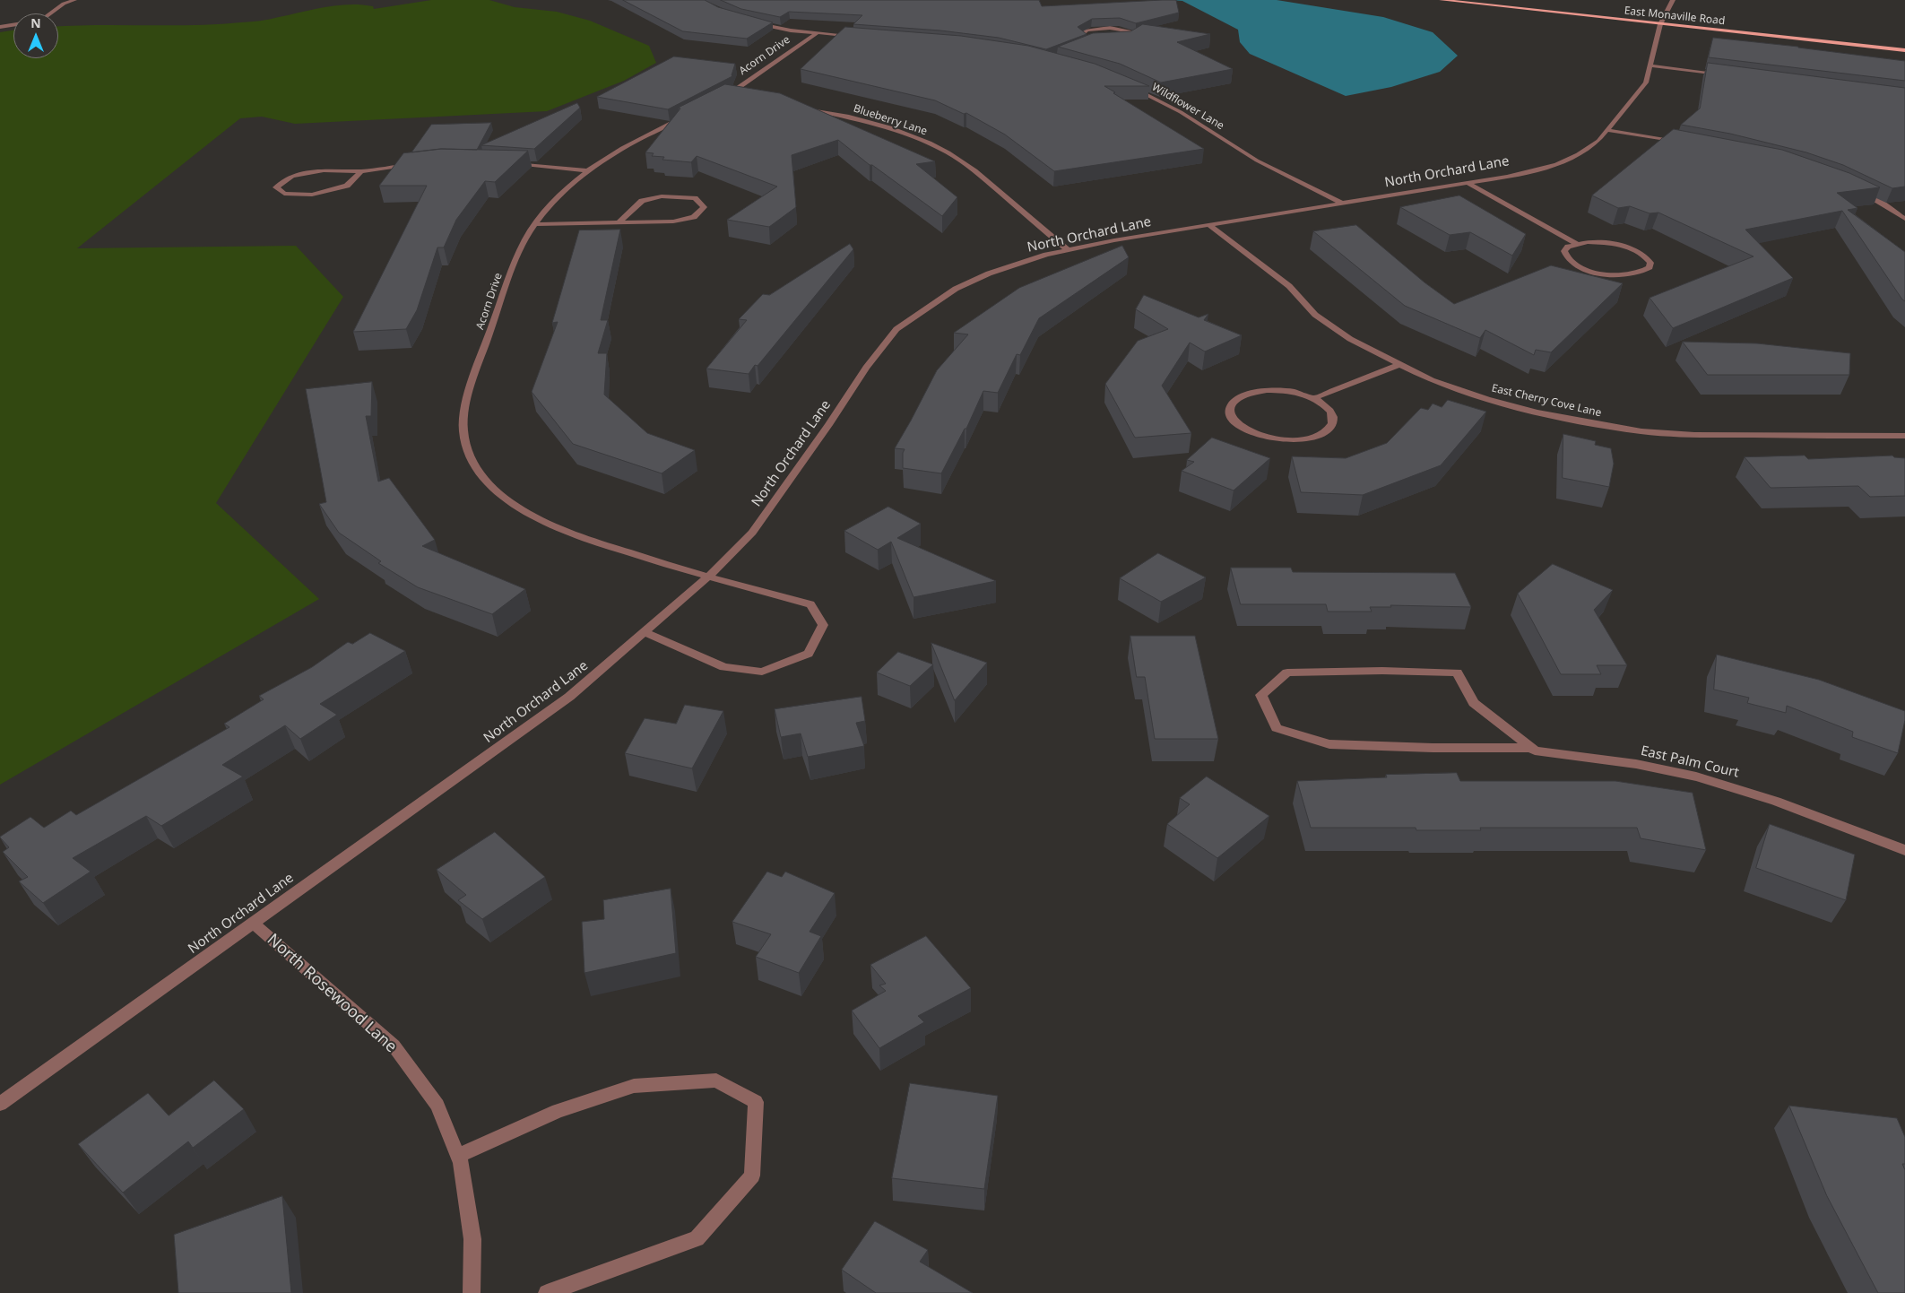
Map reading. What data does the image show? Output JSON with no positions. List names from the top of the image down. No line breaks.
{"streets":{"main road":["East Monaville Road"],"street":["Acorn Drive","Wildflower Lane","Blueberry Lane","North Orchard Lane","East Cherry Cove Lane","East Palm Court","North Rosewood Lane"]},"crossings":[["East Monaville Road","North Orchard Lane"],["Acorn Drive","North Orchard Lane"],["Wildflower Lane","North Orchard Lane"],["Blueberry Lane","North Orchard Lane"],["North Orchard Lane","East Cherry Cove Lane"],["North Orchard Lane","North Rosewood Lane"]],"north":"top"}
